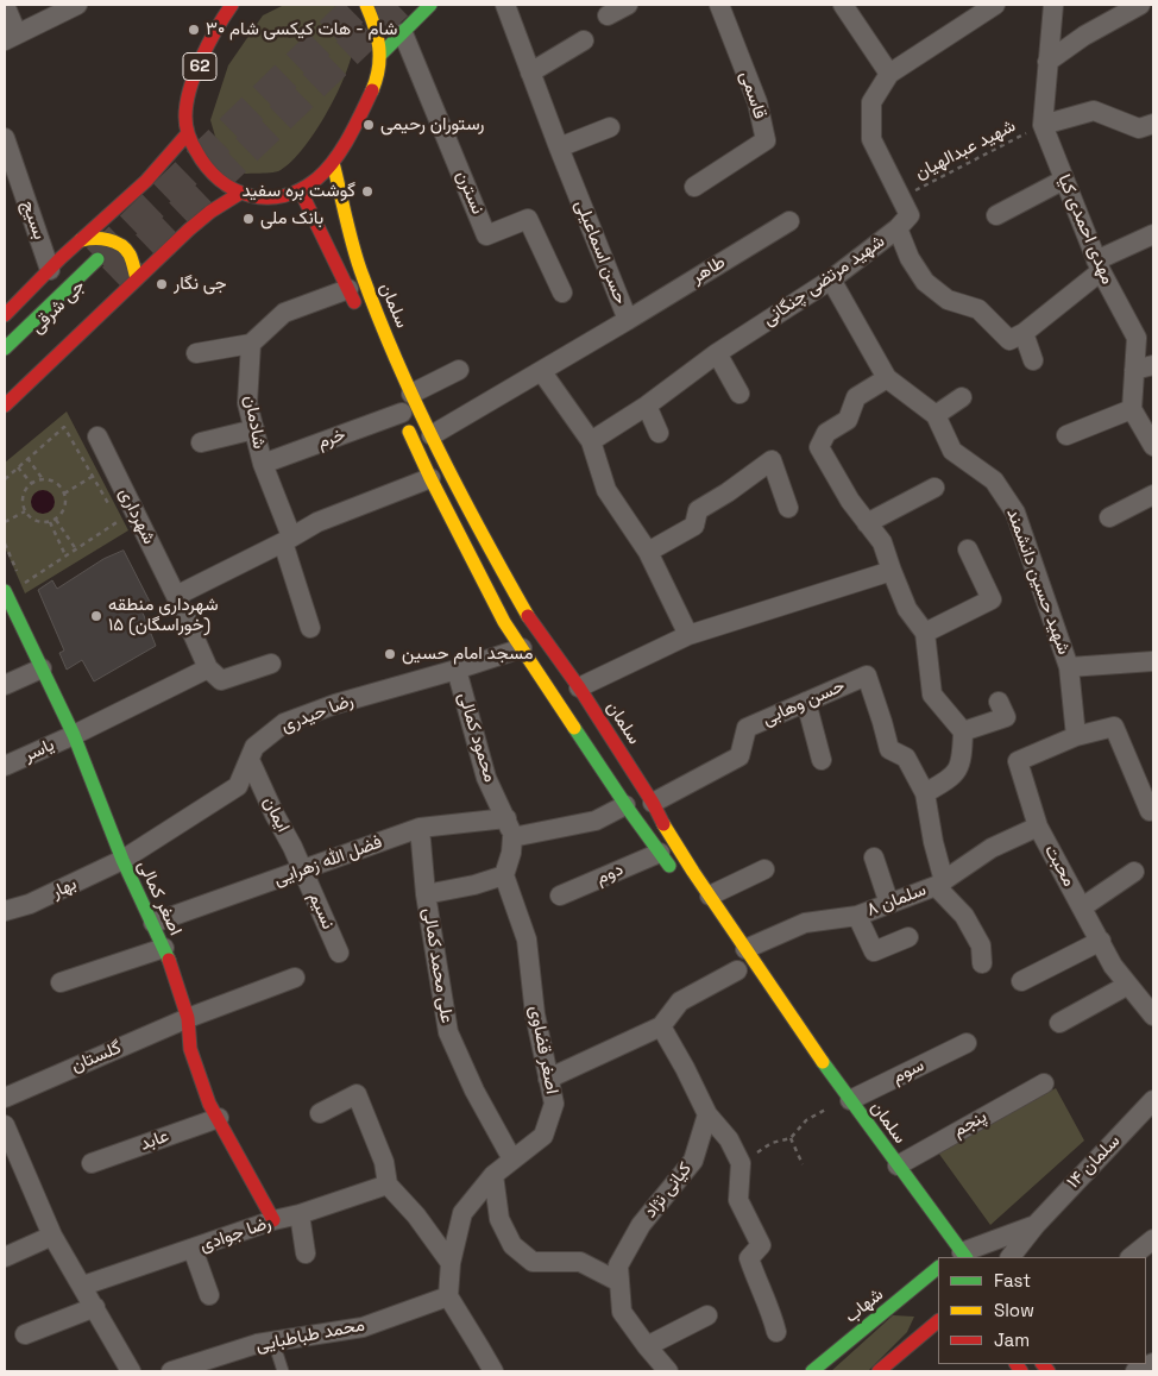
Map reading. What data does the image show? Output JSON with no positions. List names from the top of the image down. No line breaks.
{"streets":{"main road":["62","سلمان","جی شرقی","اصغر کمالی","شهاب"],"street":["قاسمی","نسترن","بسیج","مهدی احمدی کیا","حسن اسماعیلی","طاهر","شهید مرتضی چنگانی","شادمان","خرم","شهرداری","شهید حسین دانشمند","حسن وهابی","رضا حیدری","محمود کمالی","یاسر","ایمان","فضل الله زهرایی","محبت","دوم","بهار","سلمان ۸","نسیم","علی محمد کمالی","اصغر قضاوی","گلستان","سوم","پنجم","عابد","سلمان ۱۴","کیانی نژاد","رضا جوادی","محمد طباطبایی"],"path":["شهید عبدالهیان"]},"crossings":[["62","سلمان"],["شهید عبدالهیان","مهدی احمدی کیا"],["شهید عبدالهیان","شهید مرتضی چنگانی"],["حسن اسماعیلی","طاهر"],["حسن اسماعیلی","سلمان"],["شهید مرتضی چنگانی","شهید حسین دانشمند"],["سلمان","خرم"],["سلمان","حسن وهابی"],["سلمان","رضا حیدری"],["سلمان","دوم"],["سلمان","سلمان ۸"],["سلمان","سوم"],["سلمان","پنجم"],["سلمان","سلمان ۱۴"],["شادمان","خرم"],["شهرداری","یاسر"],["شهید حسین دانشمند","محبت"],["رضا حیدری","محمود کمالی"],["رضا حیدری","ایمان"],["رضا حیدری","بهار"],["رضا حیدری","اصغر کمالی"],["محمود کمالی","فضل الله زهرایی"],["یاسر","اصغر کمالی"],["ایمان","فضل الله زهرایی"],["ایمان","نسیم"],["فضل الله زهرایی","اصغر کمالی"],["فضل الله زهرایی","نسیم"],["فضل الله زهرایی","علی محمد کمالی"],["محبت","سلمان ۸"],["بهار","اصغر کمالی"],["اصغر کمالی","گلستان"],["اصغر کمالی","عابد"],["اصغر کمالی","رضا جوادی"],["علی محمد کمالی","اصغر قضاوی"],["اصغر قضاوی","محمد طباطبایی"]],"places":["۳۰ شام - هات کیکسی شام","رستوران رحیمی","گوشت بره سفید","بانک ملی","جی نگار","شهرداری منطقه ۱۵ (خوراسگان)","مسجد امام حسین"],"legend":["Fast","Slow","Jam"]}
